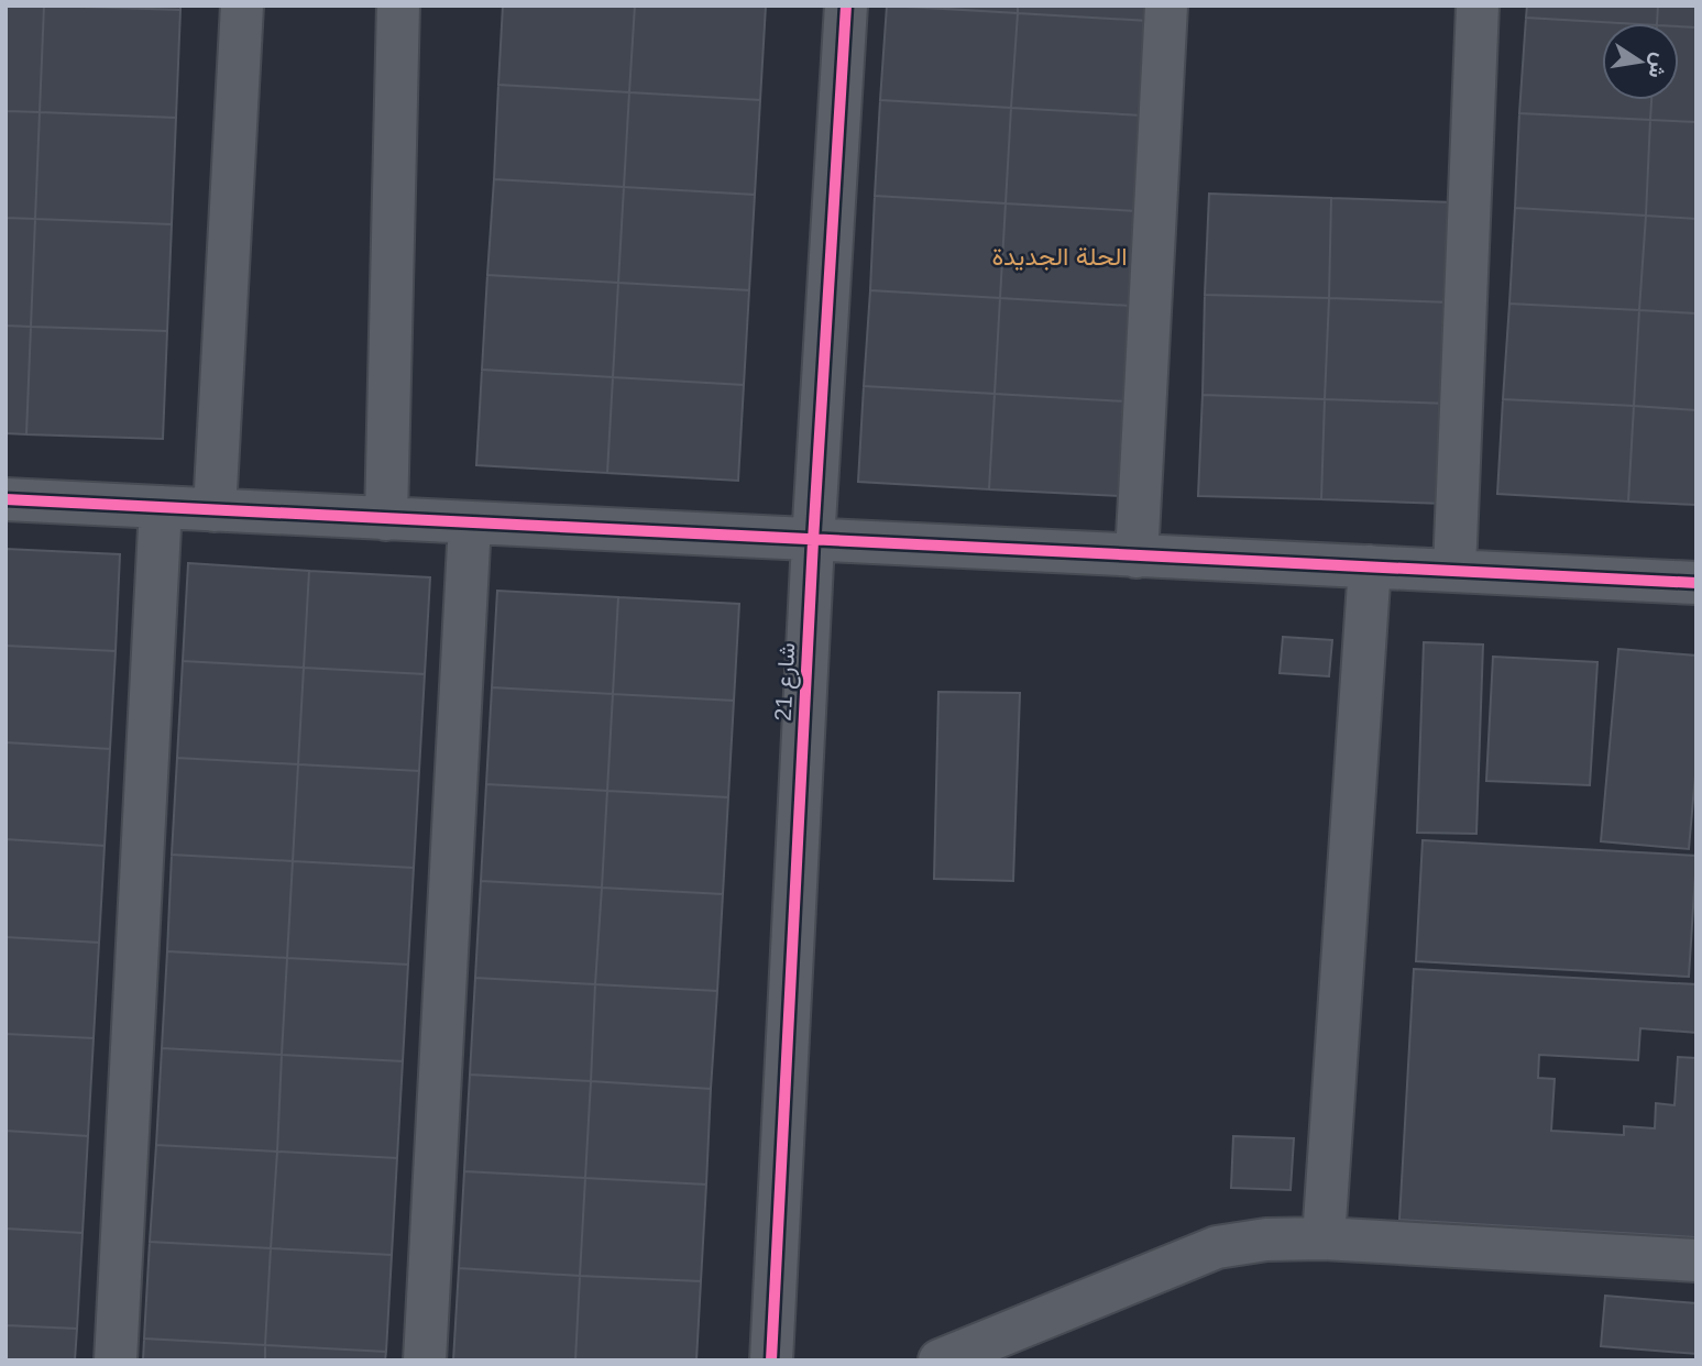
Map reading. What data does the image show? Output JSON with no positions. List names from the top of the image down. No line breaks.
{"streets":{"street":["شارع 21"]},"districts":["الحلة الجديدة"],"north":"right"}
